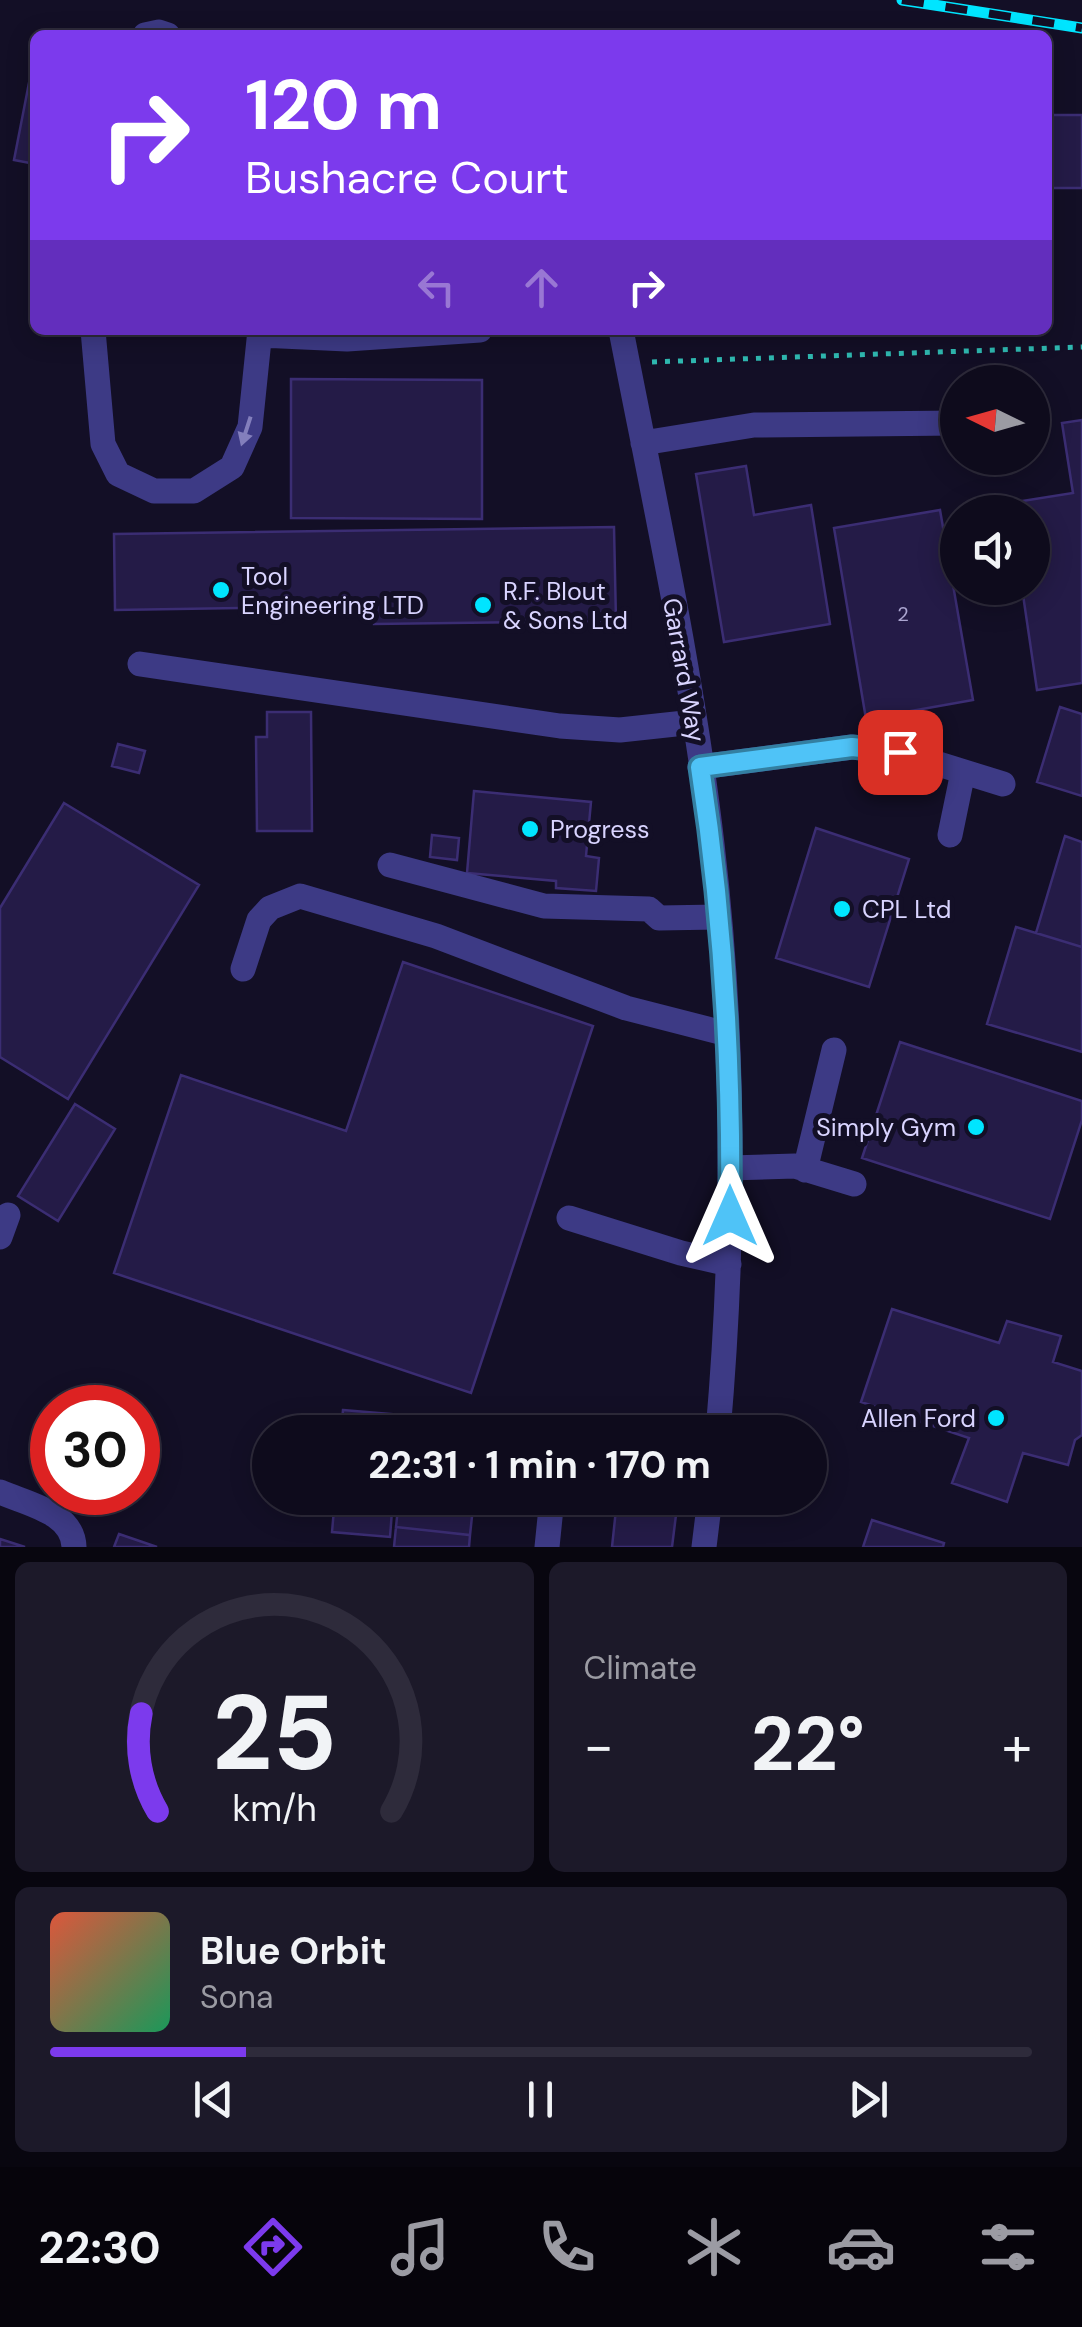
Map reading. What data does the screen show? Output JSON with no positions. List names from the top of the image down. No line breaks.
{"streets":{"street":["Garrard Way"]},"places":["Tool Engineering LTD","R.F. Blout & Sons Ltd","Progress","CPL Ltd","Simply Gym","Allen Ford"],"house_numbers":["2"],"north":"left","page":{"turn":["120 m","Bushacre Court"],"limit":"30","trip":"22:31 · 1 min · 170 m","tile":"Climate","heat":["−","22°","+"],"song":["Blue Orbit","Sona"],"tabs":"22:30","gauge":["25","km/h"]}}
